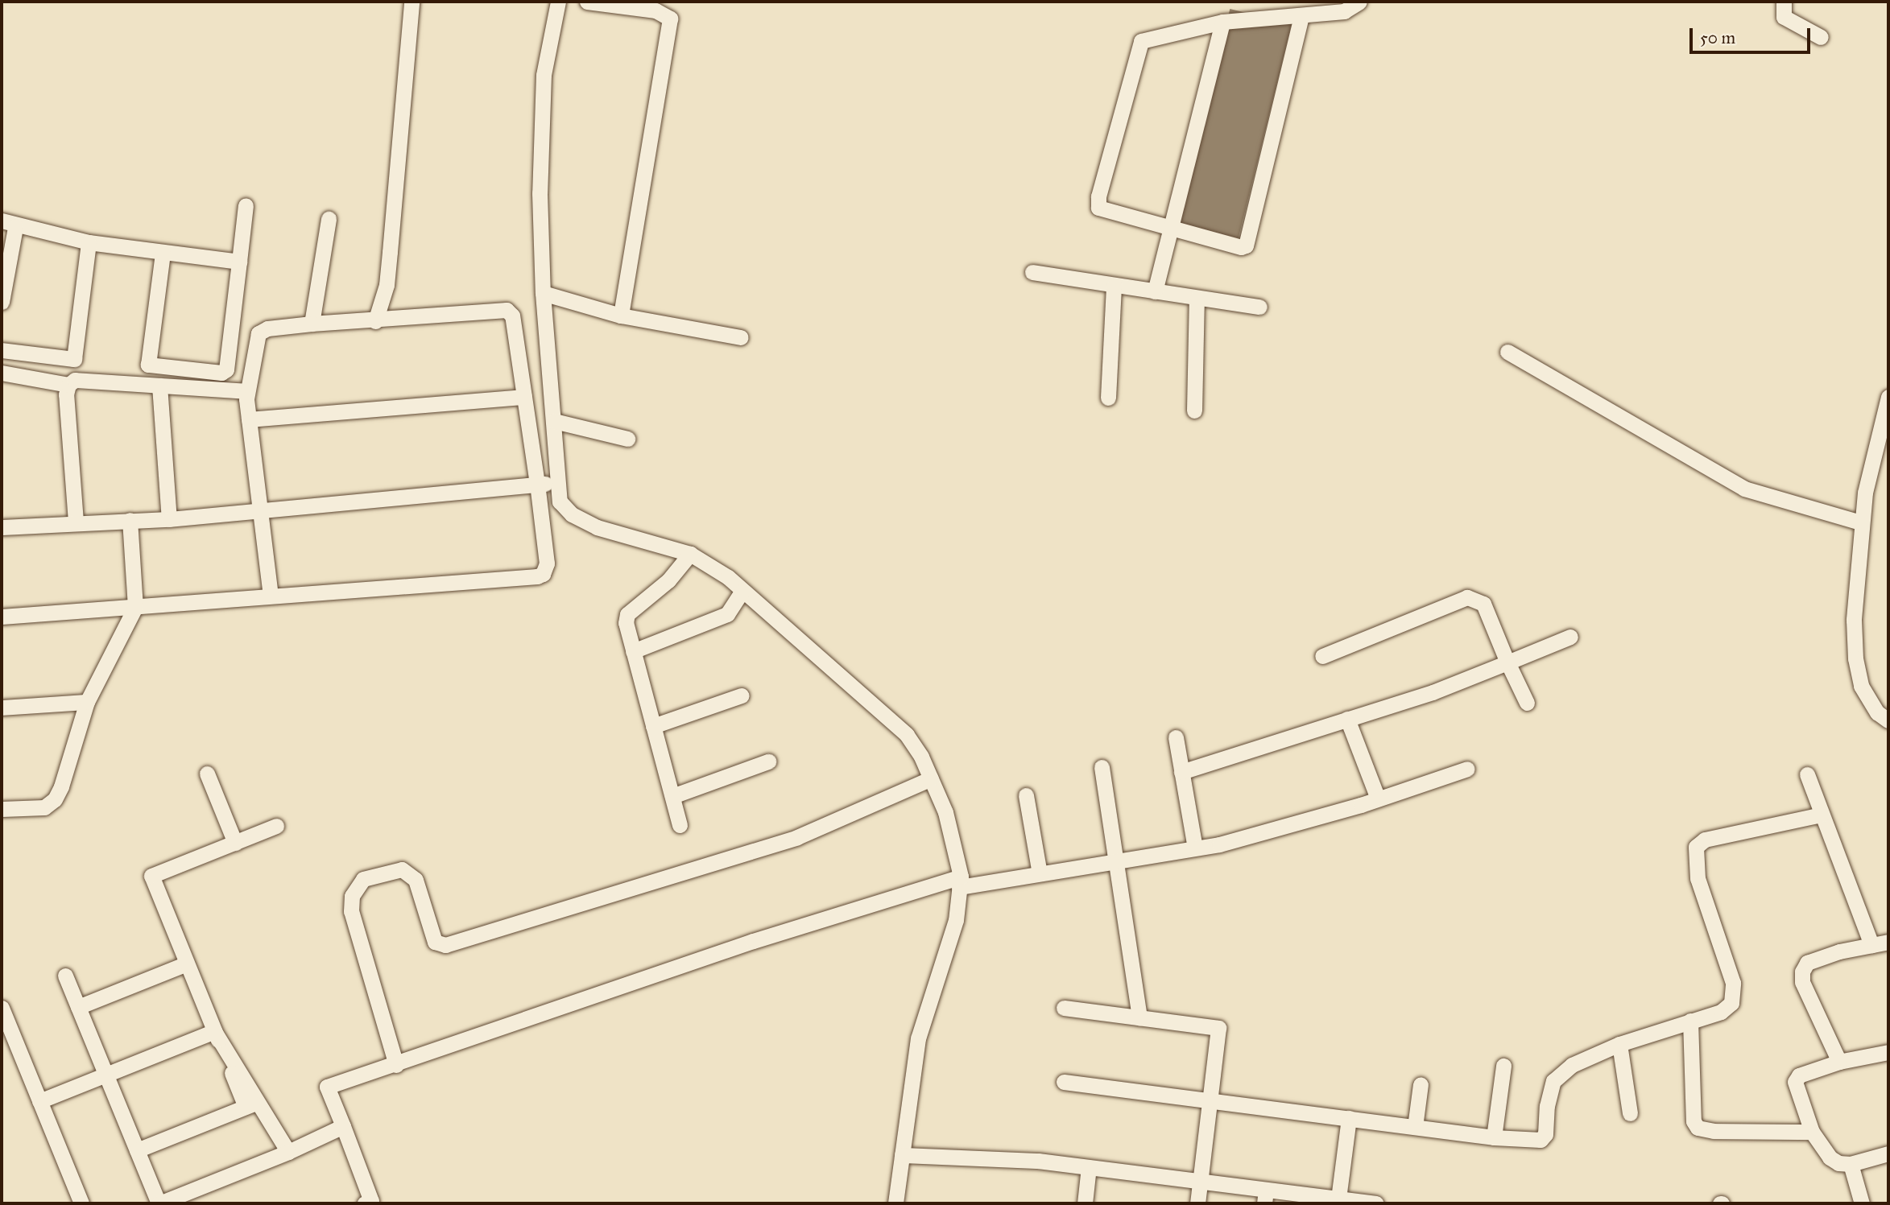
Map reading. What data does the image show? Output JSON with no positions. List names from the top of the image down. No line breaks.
{"scale_bar":"50 m"}
